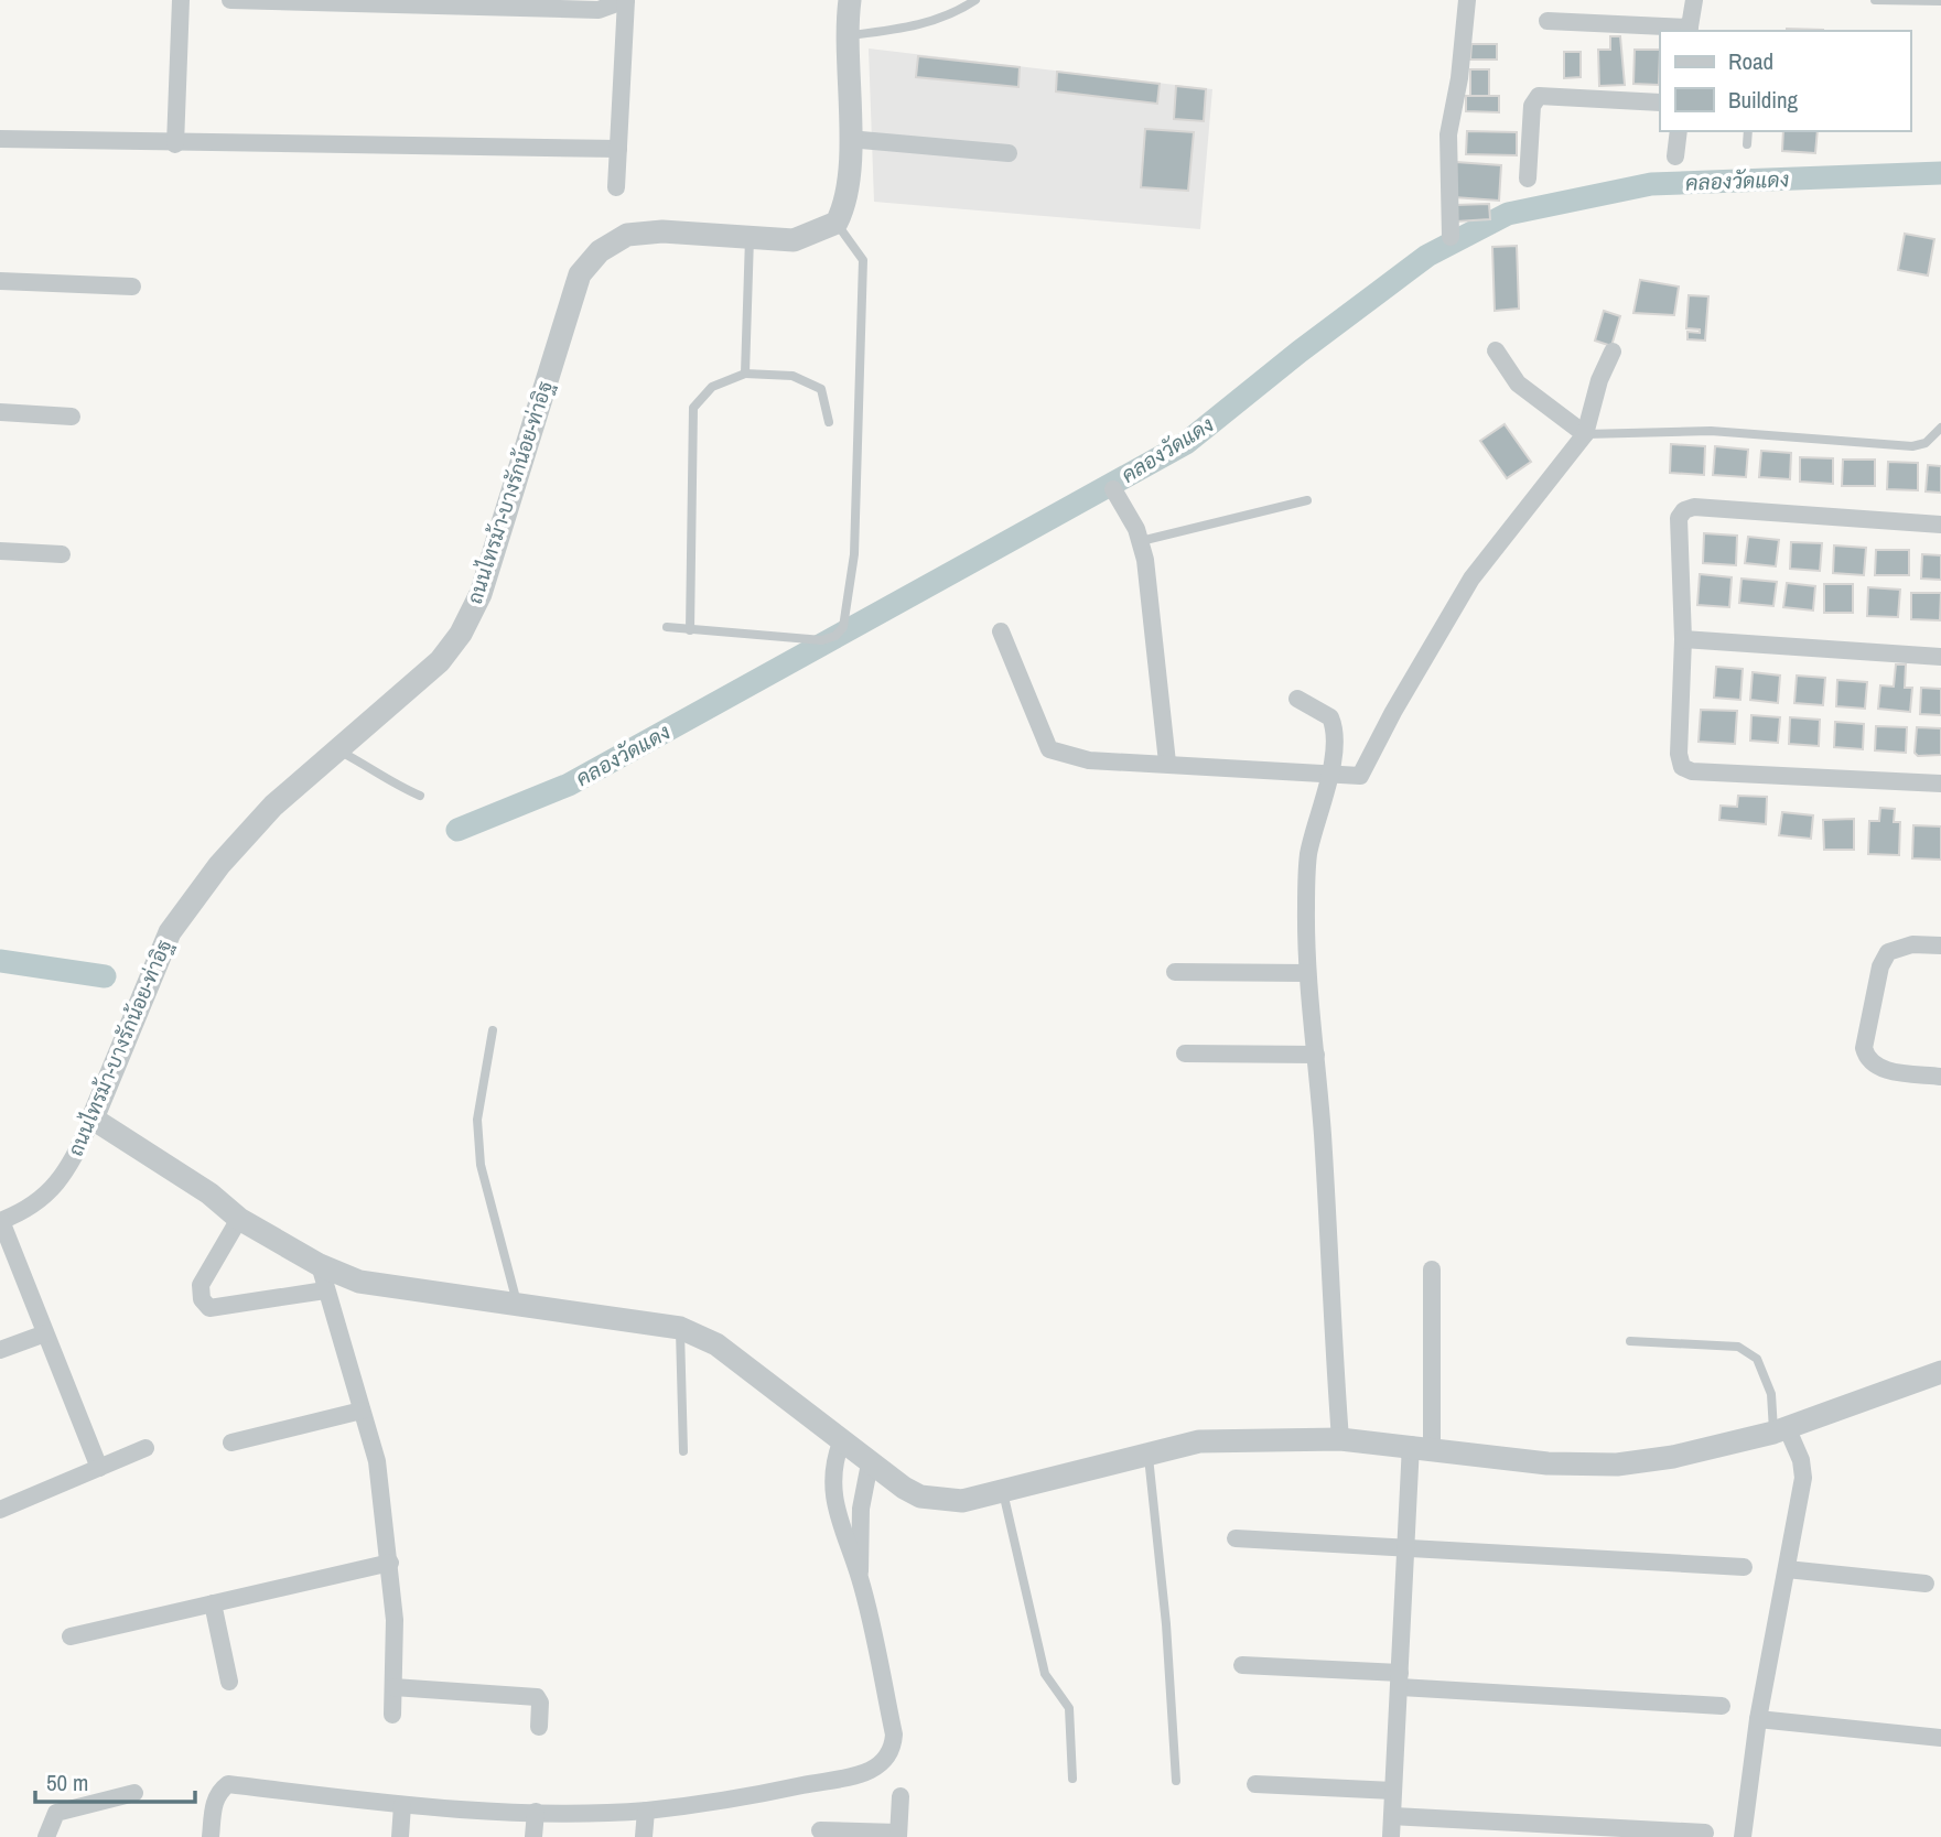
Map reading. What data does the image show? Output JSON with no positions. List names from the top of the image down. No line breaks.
{"streets":{"street":["ถนนไทรม้า-บางรักน้อย-ท่าอิฐ"]},"water":["คลองวัดแดง"],"legend":["Road","Building"],"scale_bar":"50 m"}
